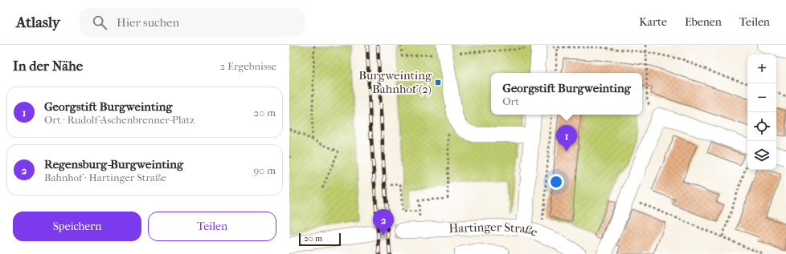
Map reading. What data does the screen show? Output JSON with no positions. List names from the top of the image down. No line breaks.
{"streets":{"street":["Hartinger Straße"]},"places":{"transit":["Burgweinting Bahnhof (2)"]},"scale_bar":"20 m","page":{"header":"Atlasly","search":"Hier suchen","nav":["Karte","Ebenen","Teilen"],"heading":["In der Nähe","2 Ergebnisse"],"map_buttons":["+","−"],"popup":["Georgstift Burgweinting","Ort"],"list":[{"mark":"1","name":"Georgstift Burgweinting","note":"Ort · Rudolf-Aschenbrenner-Platz","value":"20 m"},{"mark":"2","name":"Regensburg-Burgweinting","note":"Bahnhof · Hartinger Straße","value":"90 m"}],"pins":["1","2"],"buttons":["Speichern","Teilen"],"scale":"20 m"}}
